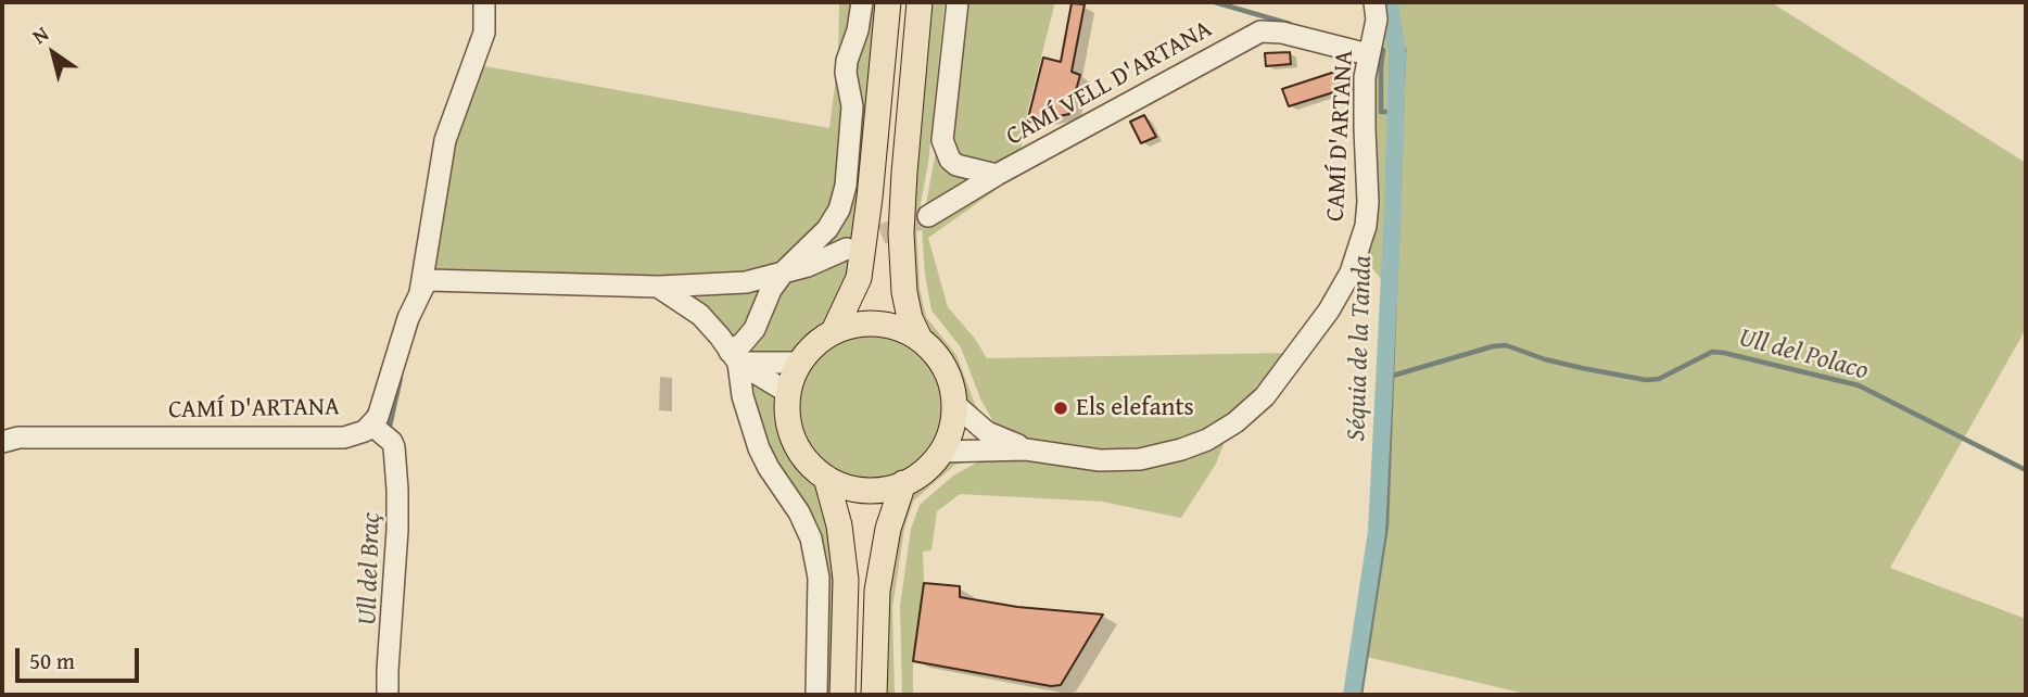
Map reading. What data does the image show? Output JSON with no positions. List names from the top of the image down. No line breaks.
{"streets":{"street":["CAMÍ VELL D'ARTANA","CAMÍ D'ARTANA"]},"crossings":[["CAMÍ VELL D'ARTANA","CAMÍ D'ARTANA"]],"water":["Séquia de la Tanda","Ull del Polaco","Ull del Braç"],"places":["Els elefants"],"scale_bar":"50 m","north":"top left"}
